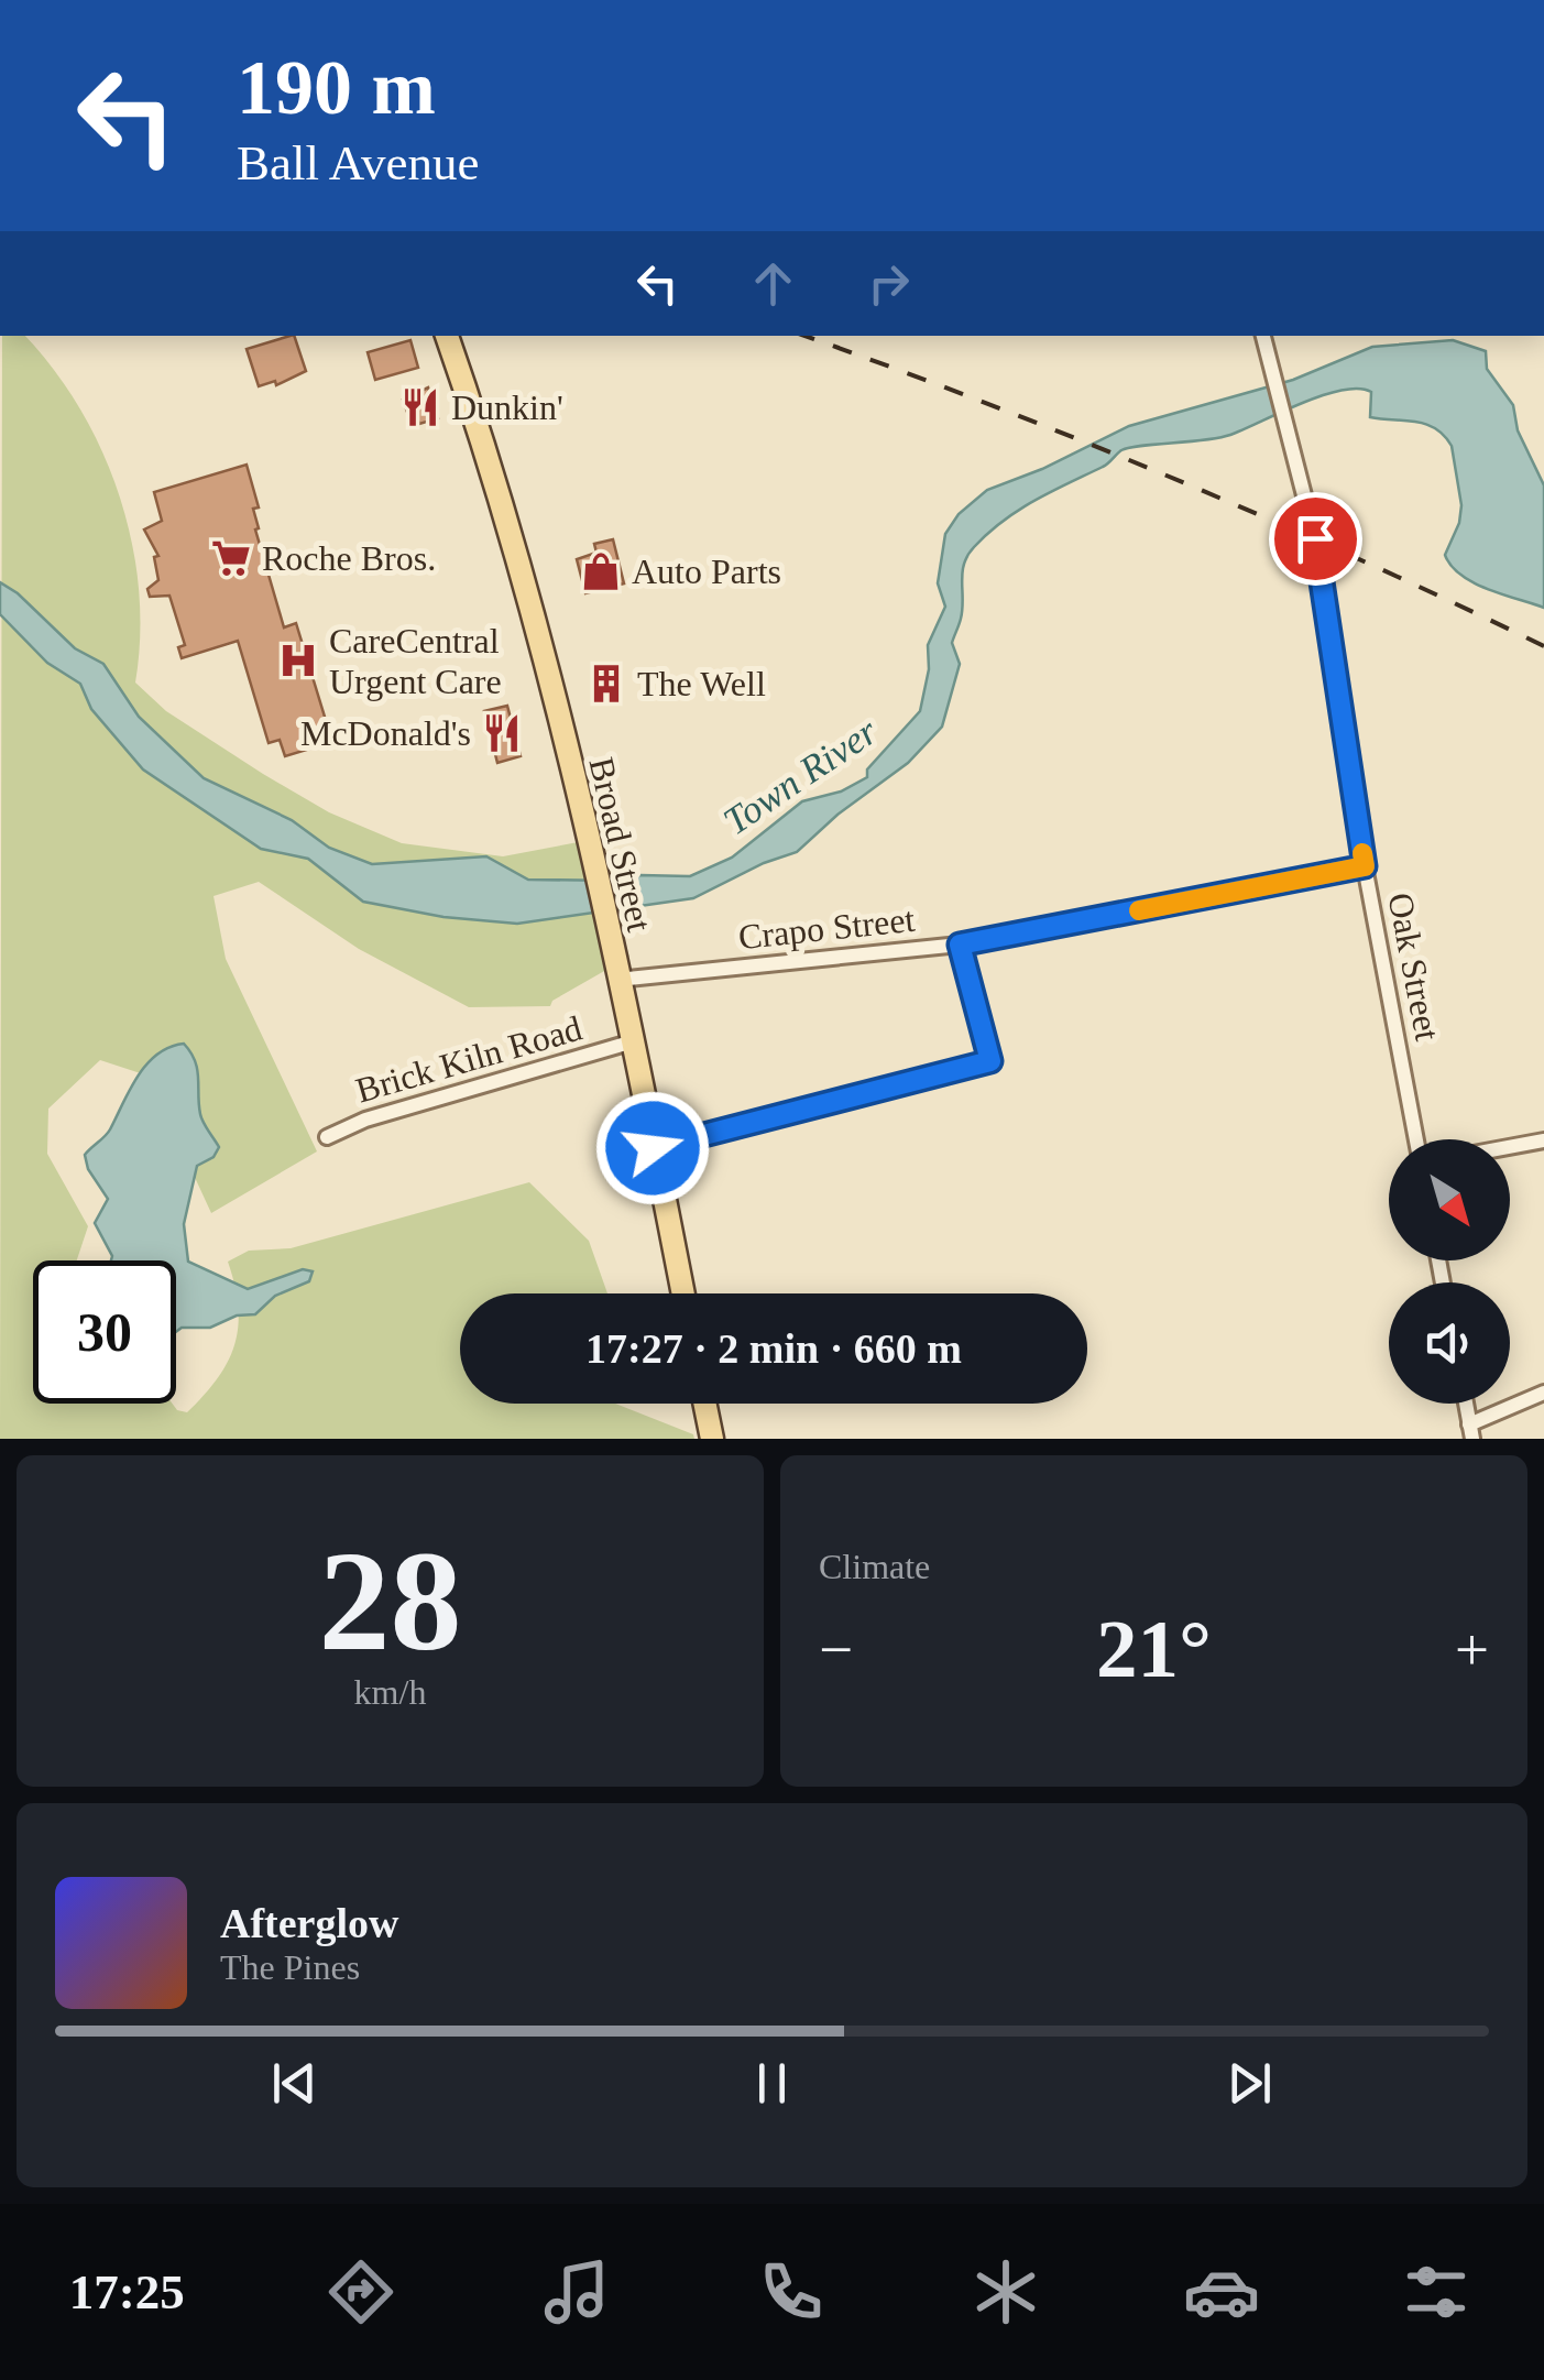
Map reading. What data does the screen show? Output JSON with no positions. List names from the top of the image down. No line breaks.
{"streets":{"main road":["Broad Street"],"street":["Crapo Street","Oak Street","Brick Kiln Road"]},"crossings":[["Broad Street","Crapo Street"],["Broad Street","Brick Kiln Road"],["Crapo Street","Oak Street"]],"water":["Town River"],"places":{"restaurant":["Dunkin'","McDonald's"],"supermarket":["Roche Bros."],"shop":["Auto Parts"],"hospital":["CareCentral Urgent Care"],"building":["The Well"]},"north":"bottom right","page":{"turn":["190 m","Ball Avenue"],"limit":"30","trip":"17:27 · 2 min · 660 m","tile":[["28","km/h"],"Climate"],"heat":["−","21°","+"],"song":["Afterglow","The Pines"],"tabs":"17:25"}}
